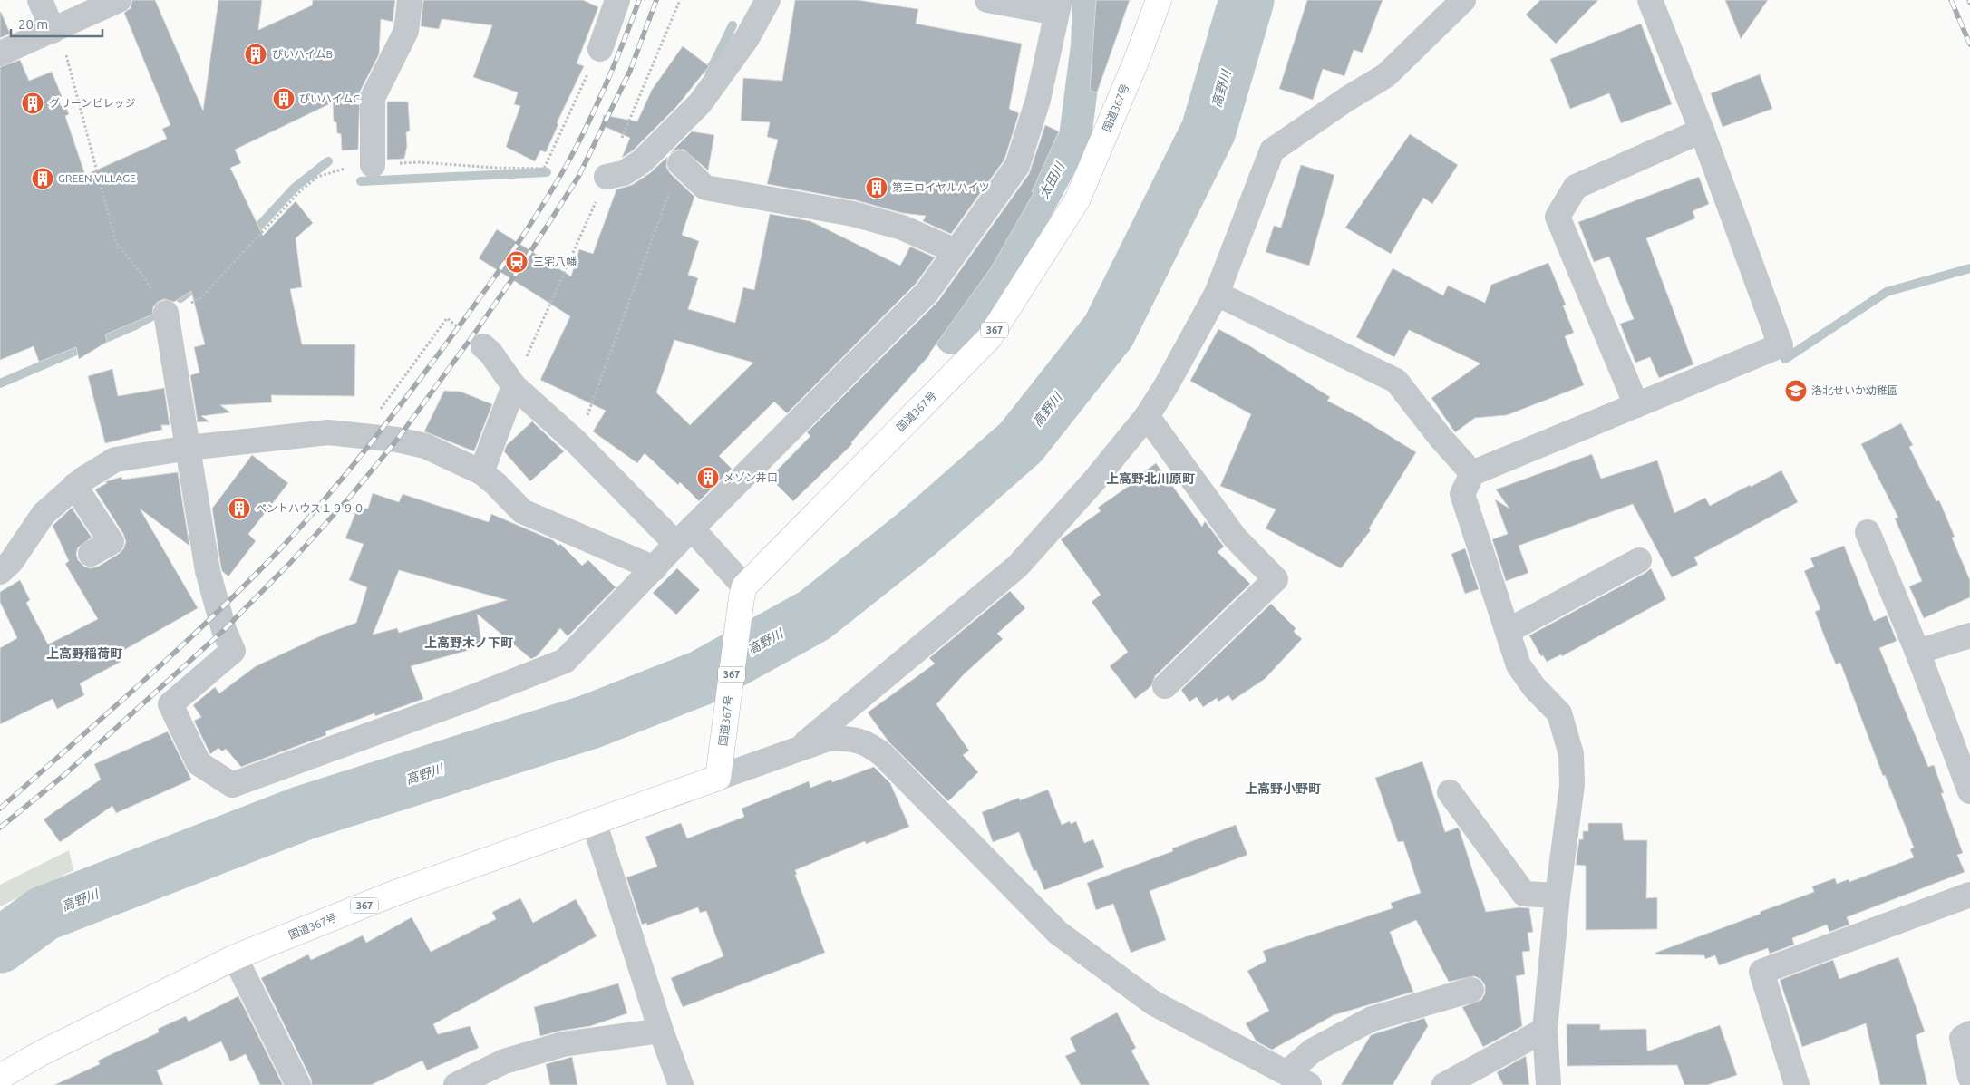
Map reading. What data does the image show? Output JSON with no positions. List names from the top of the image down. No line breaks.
{"streets":{"highway":["国道367号","367"]},"districts":["上高野北川原町","上高野木ノ下町","上高野稲荷町","上高野小野町"],"water":["高野川","太田川"],"places":{"building":["ぴいハイムB","ぴいハイムC","グリーンビレッジ","GREEN VILLAGE","第三ロイヤルハイツ","メゾン井口","ペントハウス１９９０"],"station":["三宅八幡"],"school or university":["洛北せいか幼稚園"]},"scale_bar":"20 m"}
